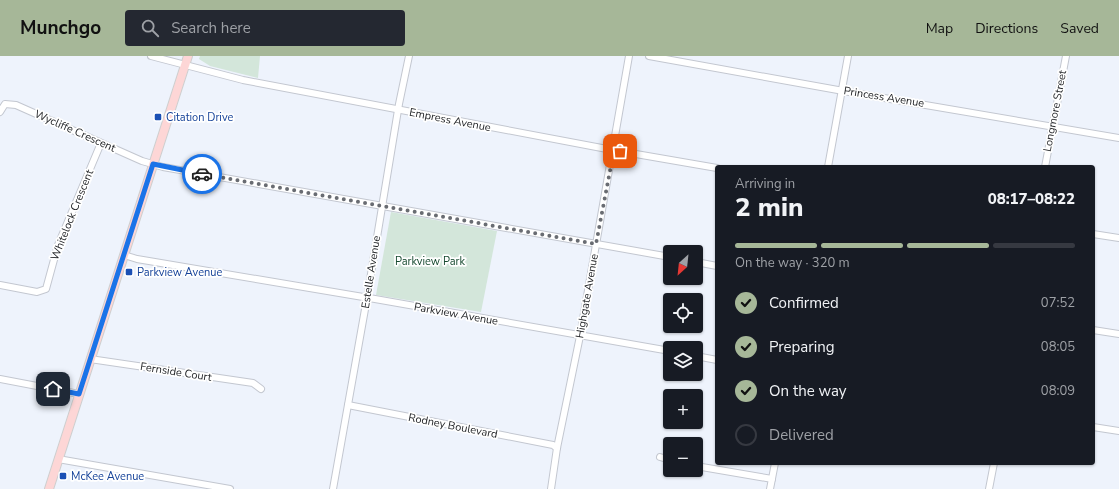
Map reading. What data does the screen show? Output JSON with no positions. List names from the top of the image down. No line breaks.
{"streets":{"street":["Princess Avenue","Longmore Street","Empress Avenue","Wycliffe Crescent","Whitelock Crescent","Estelle Avenue","Highgate Avenue","Parkview Avenue","Fernside Court","Rodney Boulevard"]},"crossings":[["Princess Avenue","Longmore Street"],["Empress Avenue","Estelle Avenue"],["Empress Avenue","Highgate Avenue"],["Wycliffe Crescent","Whitelock Crescent"],["Wycliffe Crescent","Estelle Avenue"],["Wycliffe Crescent","Highgate Avenue"],["Estelle Avenue","Parkview Avenue"],["Estelle Avenue","Rodney Boulevard"],["Highgate Avenue","Parkview Avenue"],["Highgate Avenue","Rodney Boulevard"]],"parks":["Parkview Park"],"places":{"transit":["Citation Drive","Parkview Avenue","McKee Avenue"]},"north":"bottom left","page":{"header":"Munchgo","search":"Search here","nav":["Map","Directions","Saved"],"heading":["2 min","Arriving in","08:17–08:22"],"bar":"On the way · 320 m","map_buttons":["+","−"],"list":[["Confirmed","07:52"],["Preparing","08:05"],["On the way","08:09"],"Delivered"]}}
